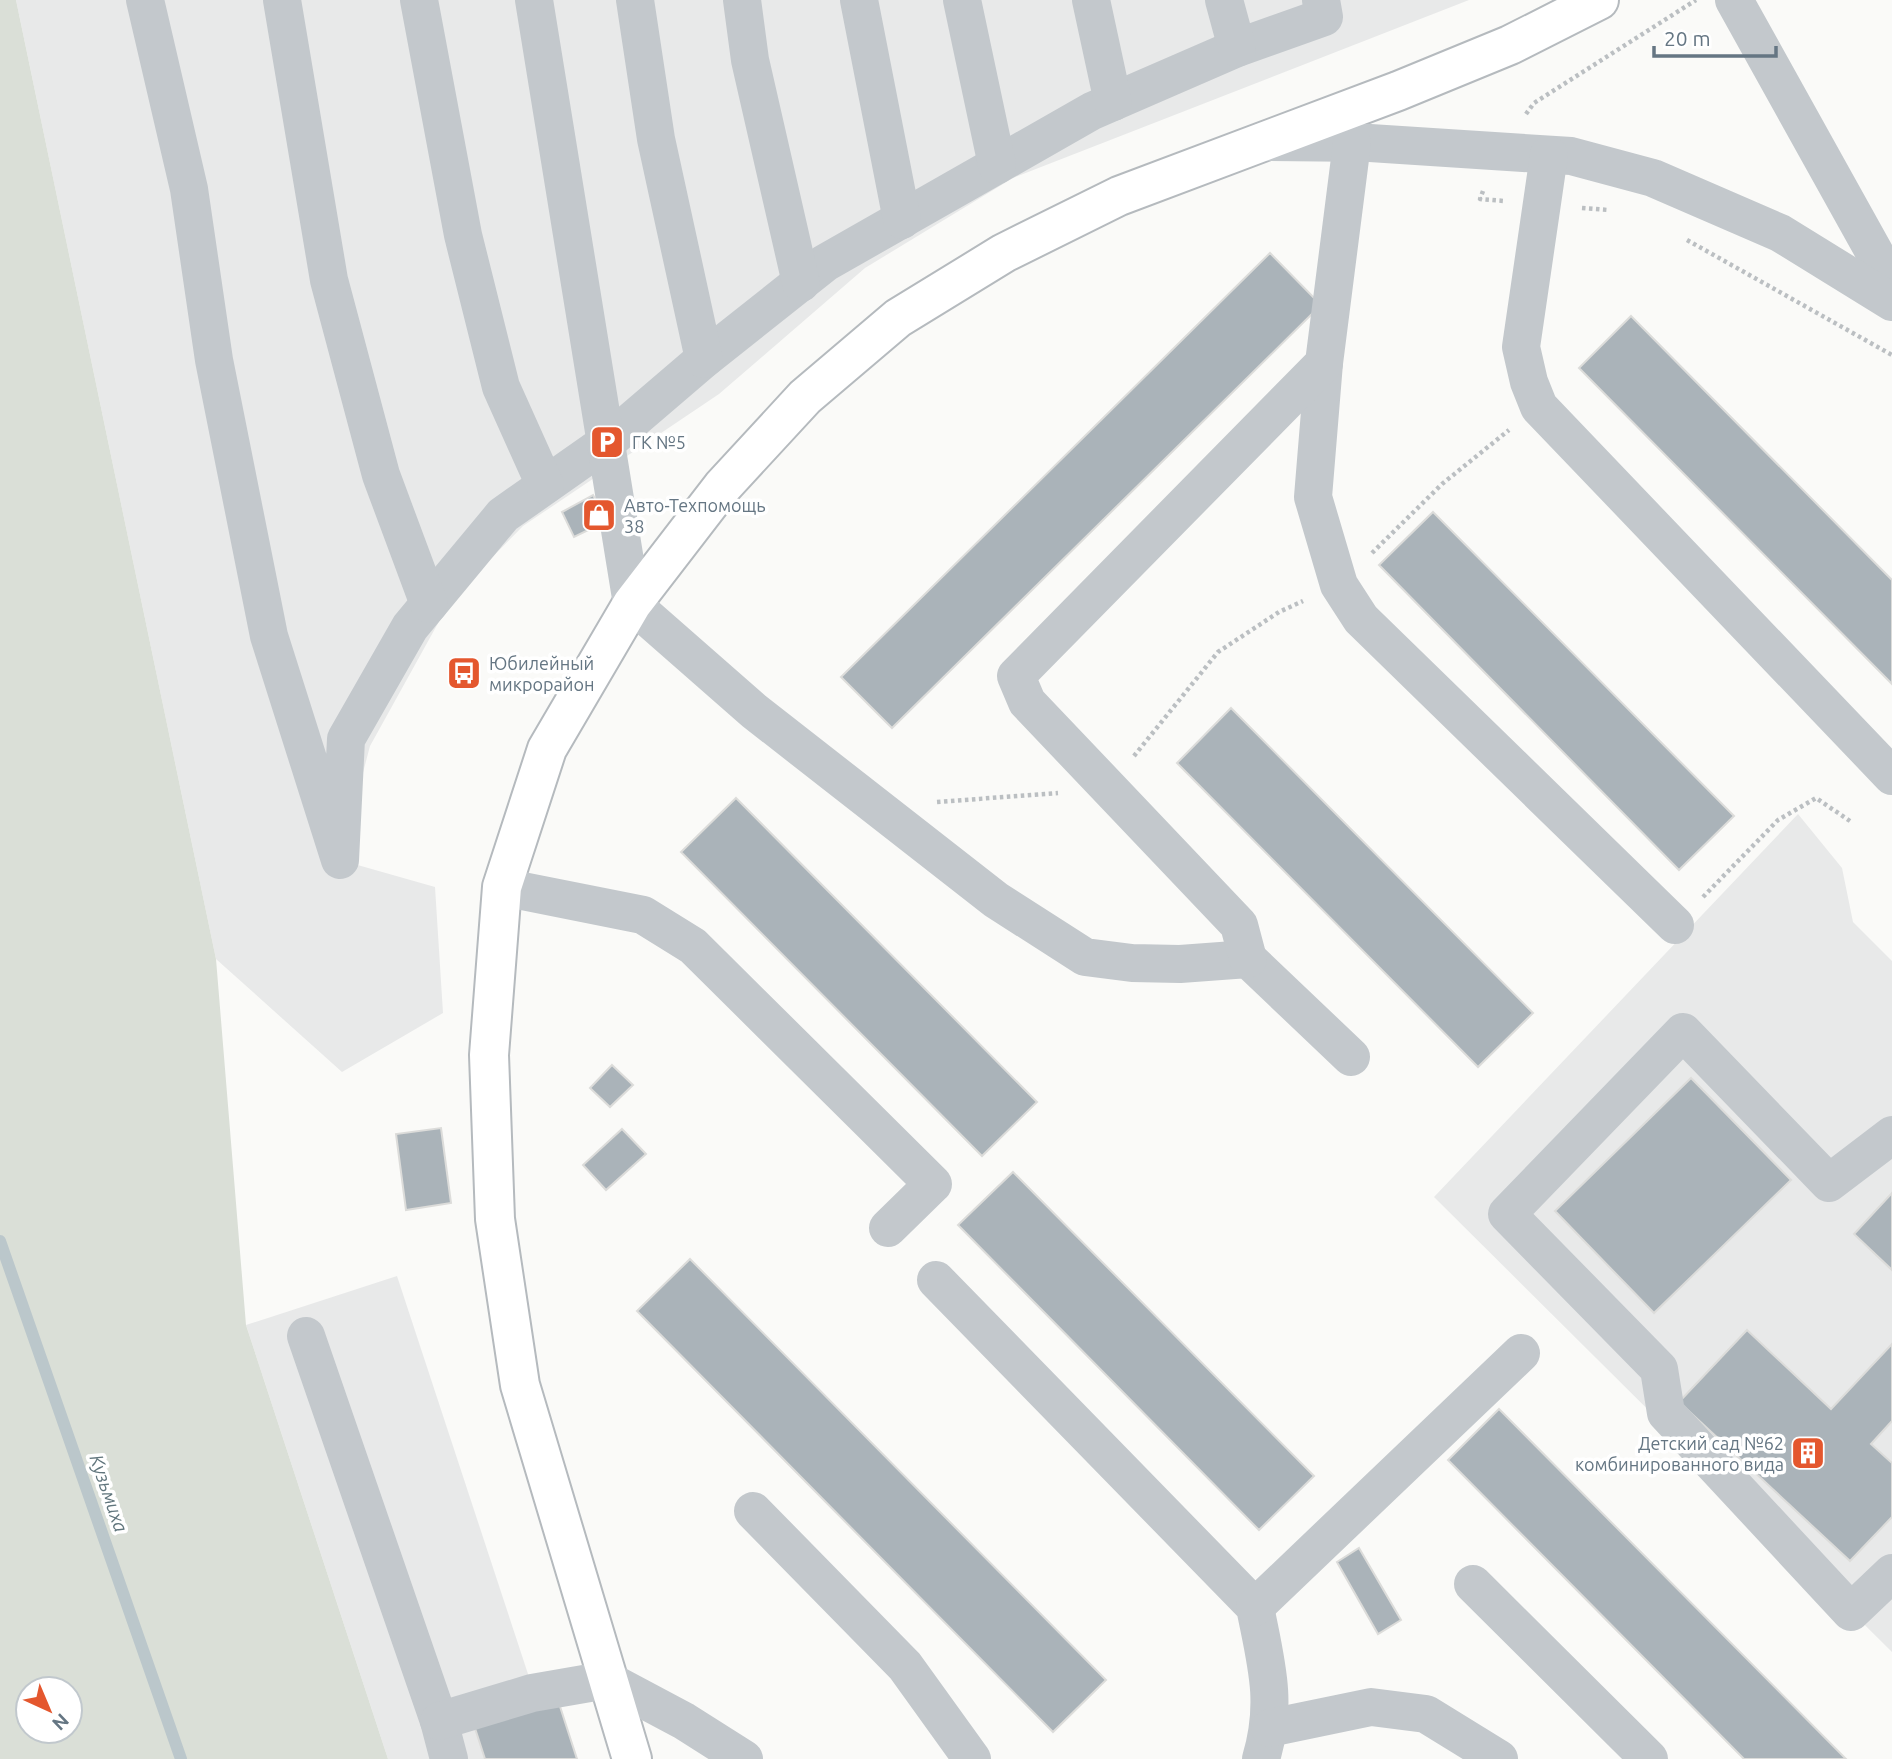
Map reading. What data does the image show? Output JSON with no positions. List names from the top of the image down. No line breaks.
{"water":["Кузьмиха"],"places":{"parking":["ГК №5"],"shop":["Авто-Техпомощь 38"],"bus stop":["Юбилейный микрорайон"],"building":["Детский сад №62 комбинированного вида"]},"scale_bar":"20 m","north":"bottom right"}
